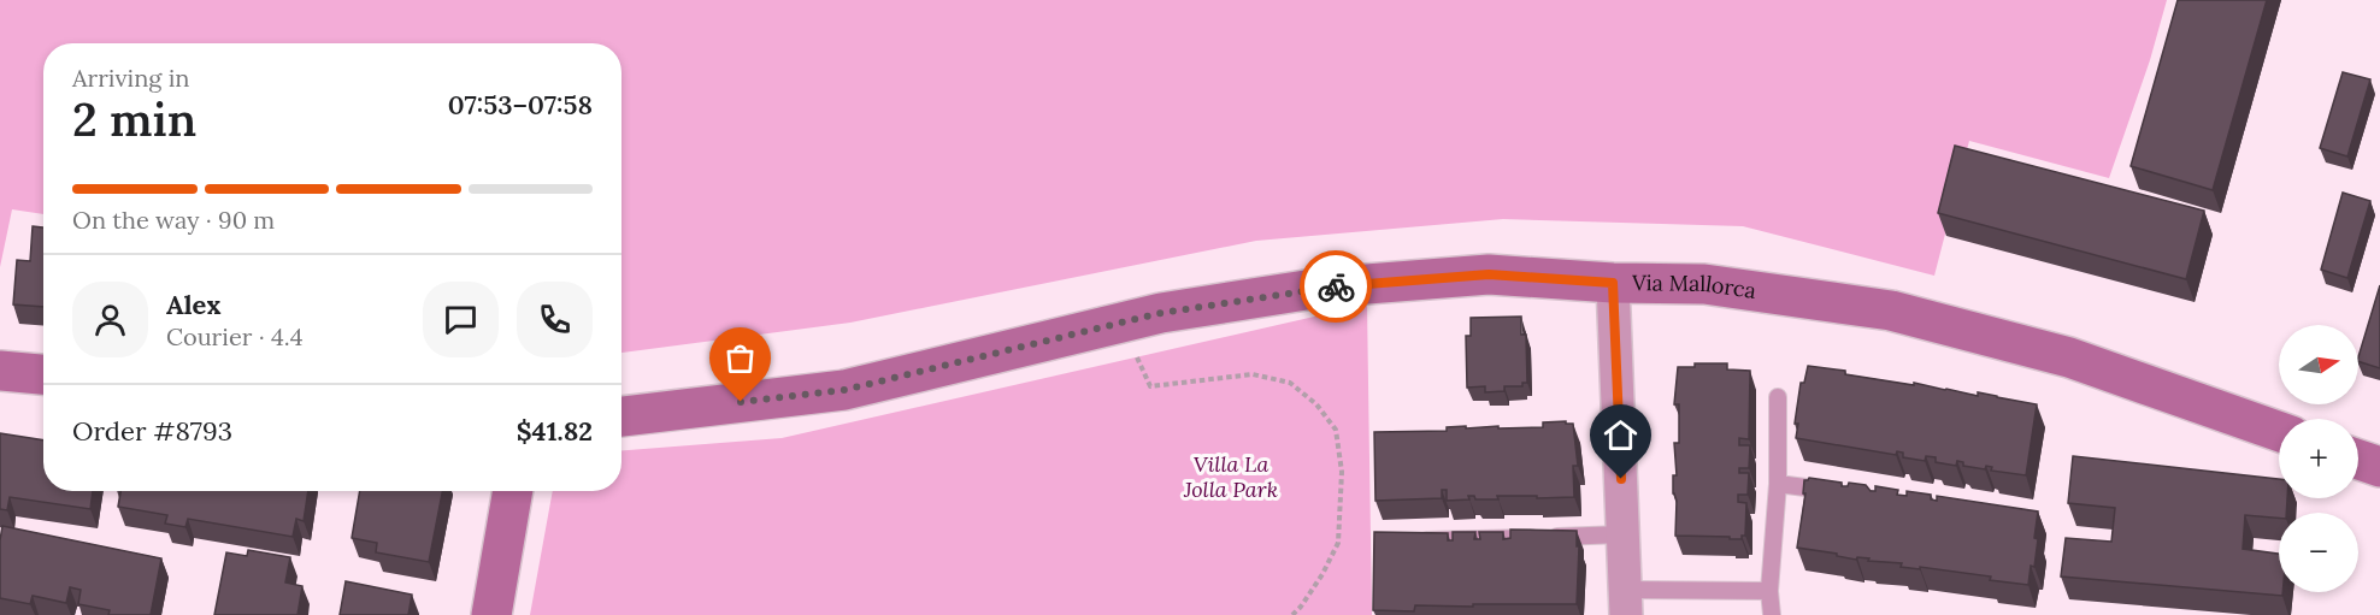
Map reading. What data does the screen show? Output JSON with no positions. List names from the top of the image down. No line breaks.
{"streets":{"street":["Via Mallorca"]},"parks":["Villa La Jolla Park"],"north":"right","page":{"heading":["2 min","Arriving in","07:53–07:58"],"panel":["Alex","Courier · 4.4","Order #8793","$41.82"],"bar":"On the way · 90 m","map_buttons":["+","−"]}}
